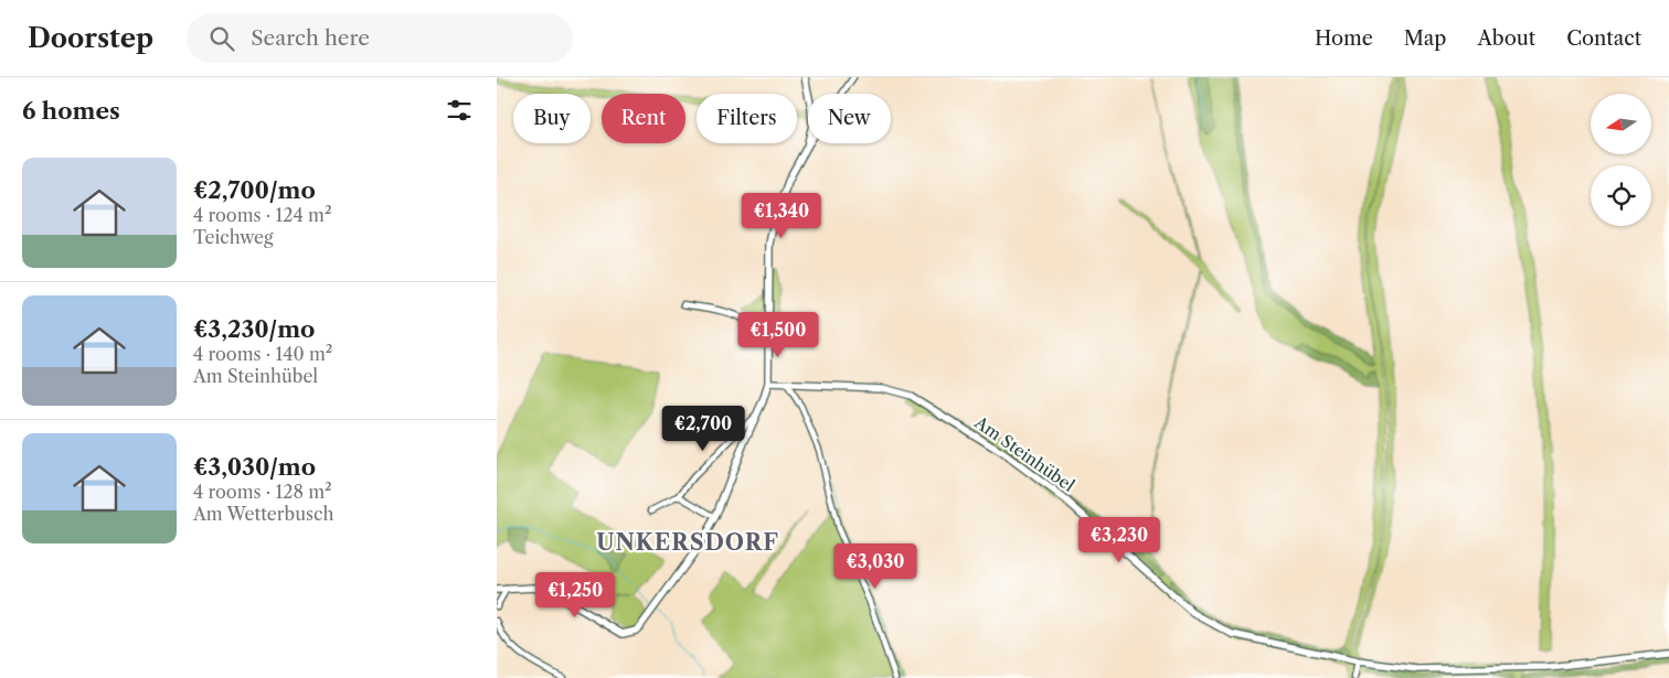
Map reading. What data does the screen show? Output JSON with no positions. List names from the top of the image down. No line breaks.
{"streets":{"street":["Am Steinhübel"]},"districts":["UNKERSDORF"],"north":"left","page":{"header":"Doorstep","search":"Search here","nav":["Home","Map","About","Contact"],"heading":"6 homes","chip":["Buy","Rent","Filters","New"],"list":[{"name":"€2,700/mo","note":"4 rooms · 124 m² · Teichweg"},{"name":"€3,230/mo","note":"4 rooms · 140 m² · Am Steinhübel"},{"name":"€3,030/mo","note":"4 rooms · 128 m² · Am Wetterbusch"}],"price":["€1,340","€1,500","€2,700","€3,230","€3,030","€1,250"]}}
